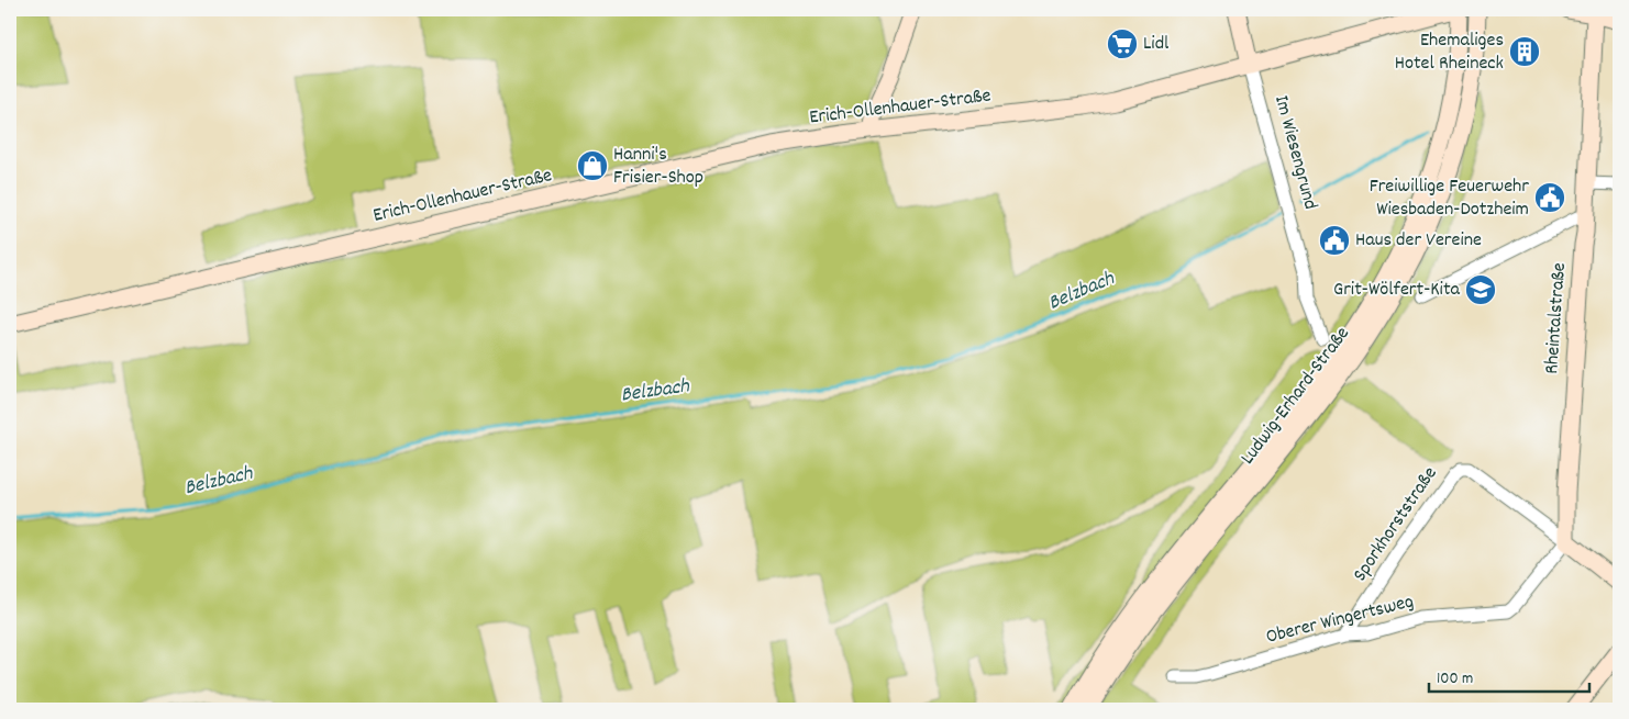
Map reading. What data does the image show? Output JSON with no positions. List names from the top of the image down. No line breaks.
{"streets":{"street":["Erich-Ollenhauer-Straße","Im Wiesengrund","Rheintalstraße","Ludwig-Erhard-Straße","Sporkhorststraße","Oberer Wingertsweg"]},"crossings":[["Erich-Ollenhauer-Straße","Im Wiesengrund"],["Rheintalstraße","Sporkhorststraße"],["Rheintalstraße","Oberer Wingertsweg"],["Sporkhorststraße","Oberer Wingertsweg"]],"water":["Belzbach"],"places":{"supermarket":["Lidl"],"building":["Ehemaliges Hotel Rheineck"],"shop":["Hanni's Frisier-Shop"],"public building":["Freiwillige Feuerwehr Wiesbaden-Dotzheim","Haus der Vereine"],"school or university":["Grit-Wölfert-Kita"]},"scale_bar":"100 m"}
